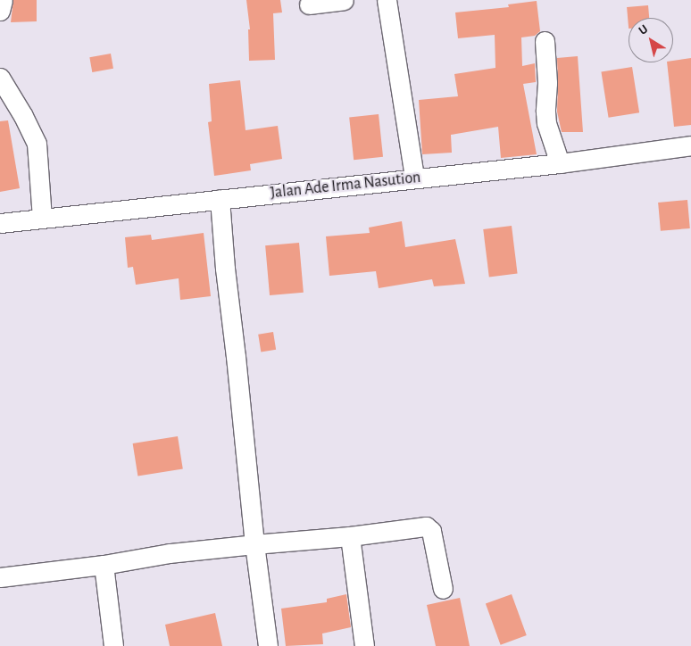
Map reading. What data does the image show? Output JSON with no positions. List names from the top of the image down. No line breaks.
{"streets":{"street":["Jalan Ade Irma Nasution"]},"north":"top left"}
